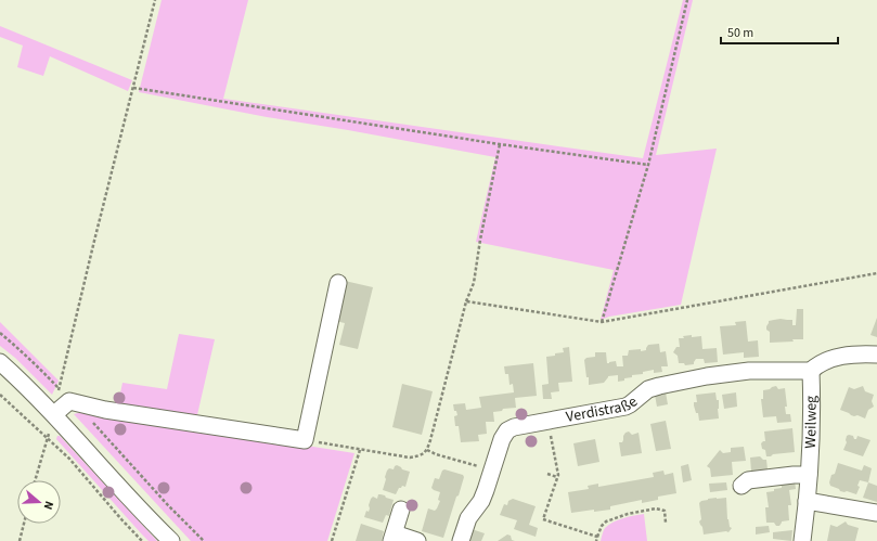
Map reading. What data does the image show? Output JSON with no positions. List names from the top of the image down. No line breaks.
{"streets":{"street":["Verdistraße","Weilweg"]},"crossings":[["Verdistraße","Weilweg"]],"scale_bar":"50 m","north":"right"}
